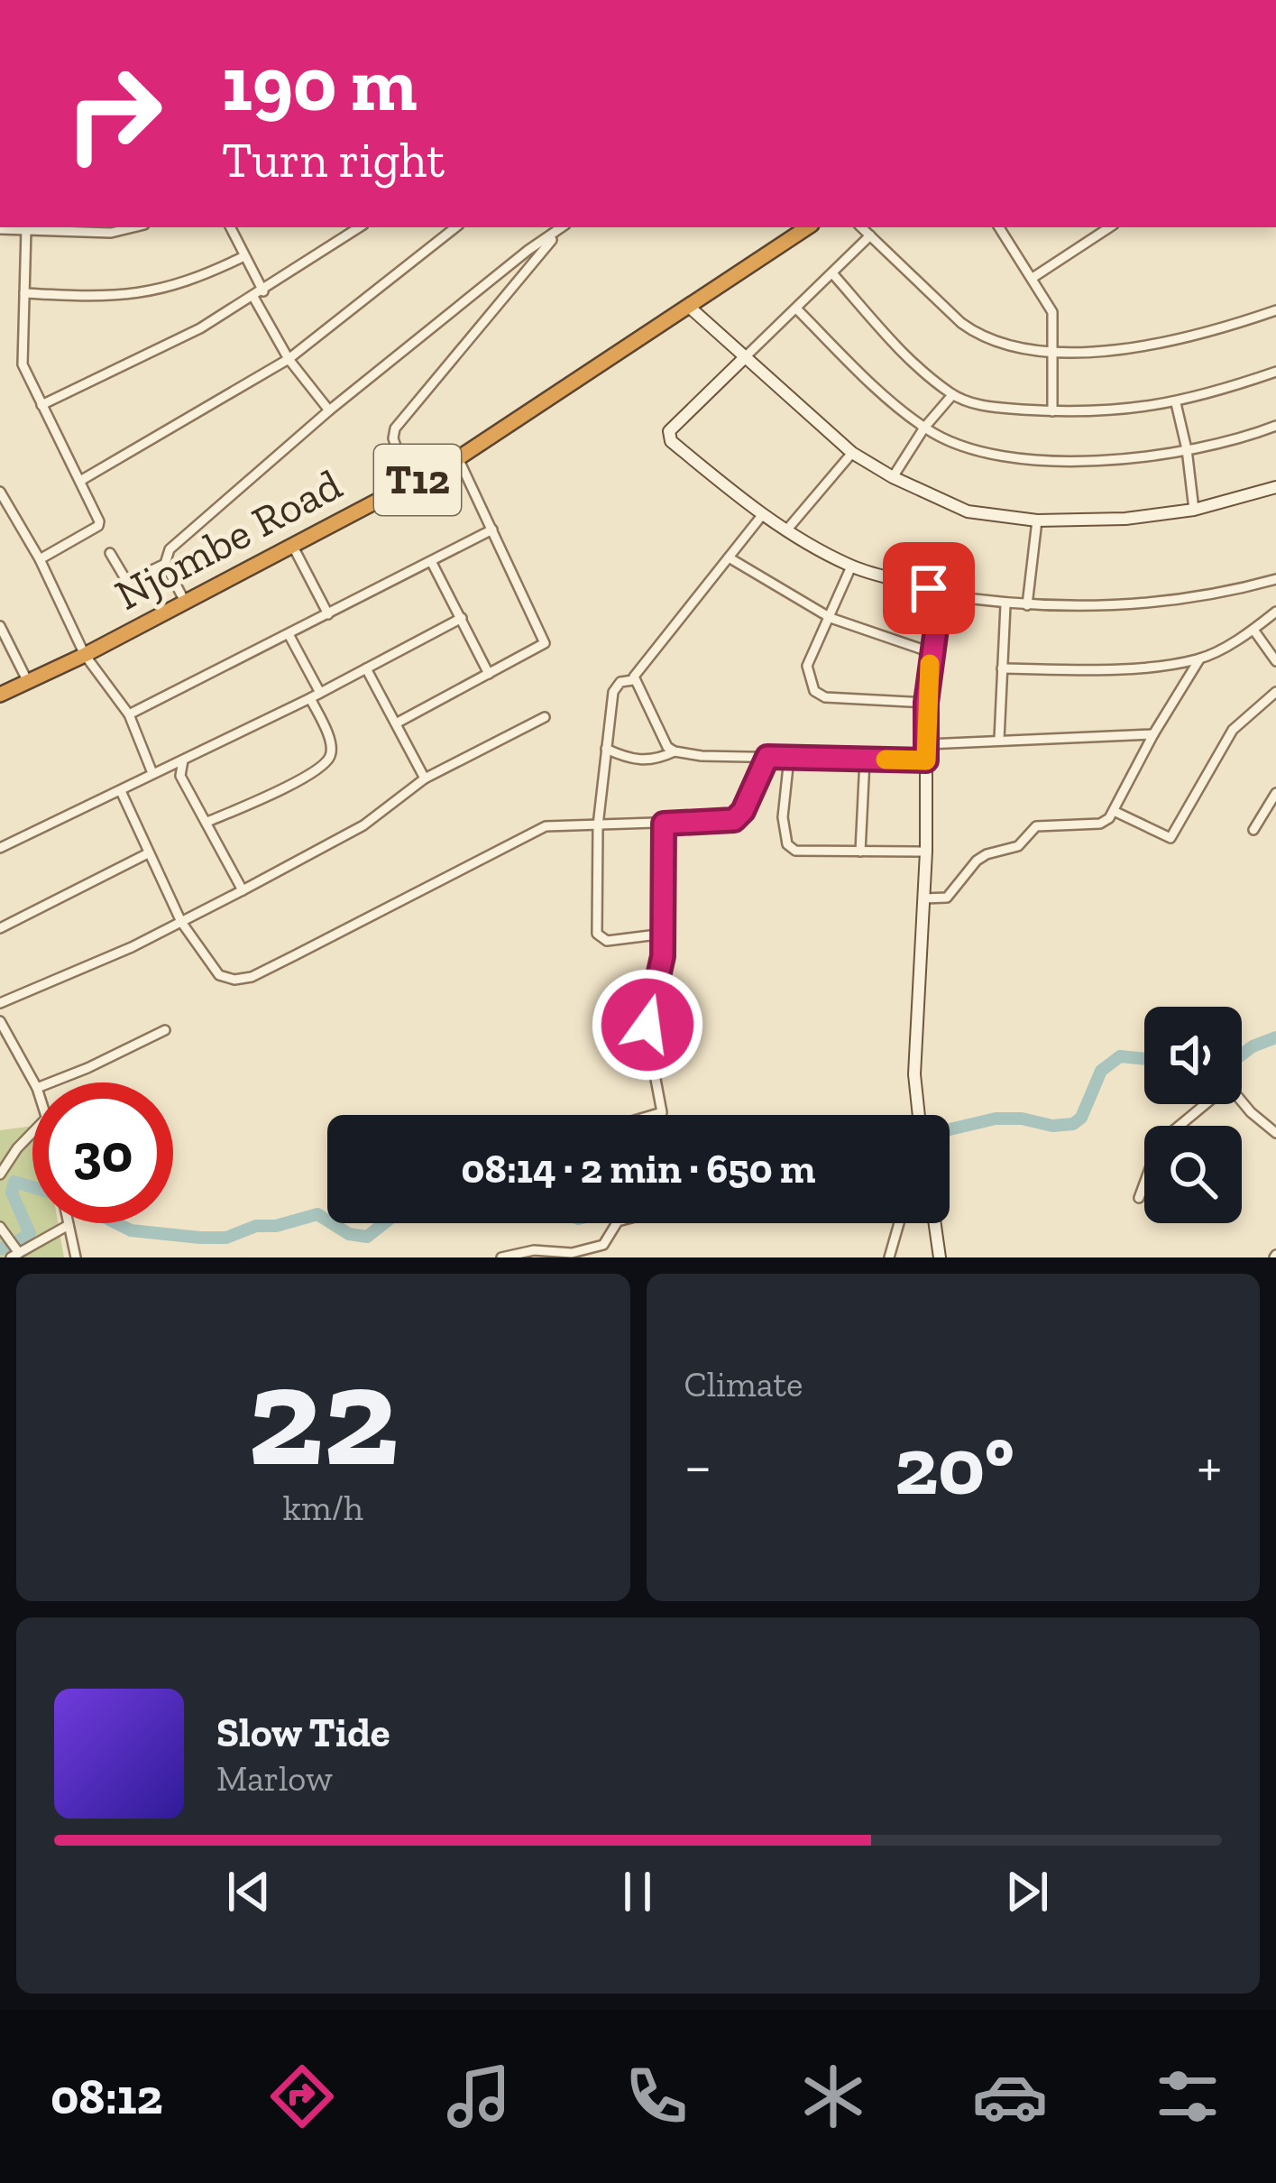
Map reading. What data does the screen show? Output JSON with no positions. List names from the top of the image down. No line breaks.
{"streets":{"highway":["T12","Njombe Road"]},"page":{"turn":["190 m","Turn right"],"limit":"30","trip":"08:14 · 2 min · 650 m","tile":[["22","km/h"],"Climate"],"heat":["−","20°","+"],"song":["Slow Tide","Marlow"],"tabs":"08:12"}}
